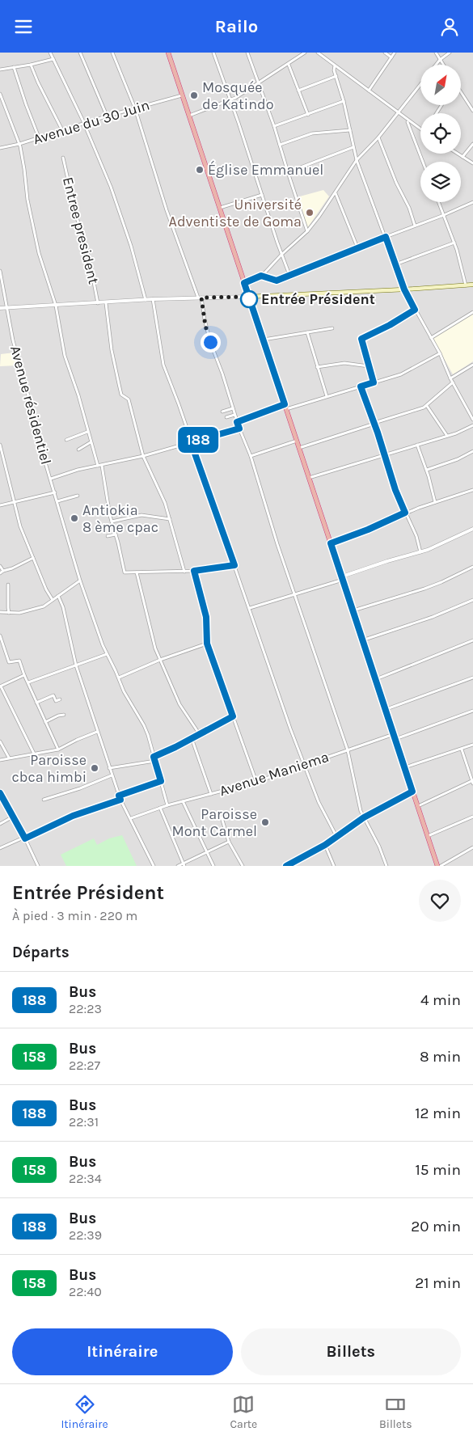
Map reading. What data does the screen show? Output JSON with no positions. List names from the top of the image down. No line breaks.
{"streets":{"street":["Avenue du 30 Juin","Entree president","Avenue résidentiel","Avenue Maniema"]},"crossings":[["Avenue résidentiel","Avenue Maniema"]],"places":["Mosquée de Katindo","Église Emmanuel","Université Adventiste de Goma","Entrée Président","Antiokia 8 ème cpac","Paroisse cbca himbi","Paroisse Mont Carmel"],"lines":["bus line 188"],"north":"top right","page":{"header":"Railo","on_map":"188","heading":[["Entrée Président","À pied · 3 min · 220 m"],"Départs"],"list":[{"mark":"188","name":"Bus","note":"22:23","value":"4 min"},{"mark":"158","name":"Bus","note":"22:27","value":"8 min"},{"mark":"188","name":"Bus","note":"22:31","value":"12 min"},{"mark":"158","name":"Bus","note":"22:34","value":"15 min"},{"mark":"188","name":"Bus","note":"22:39","value":"20 min"},{"mark":"158","name":"Bus","note":"22:40","value":"21 min"}],"buttons":["Itinéraire","Billets"],"tabs":["Itinéraire","Carte","Billets"]}}
